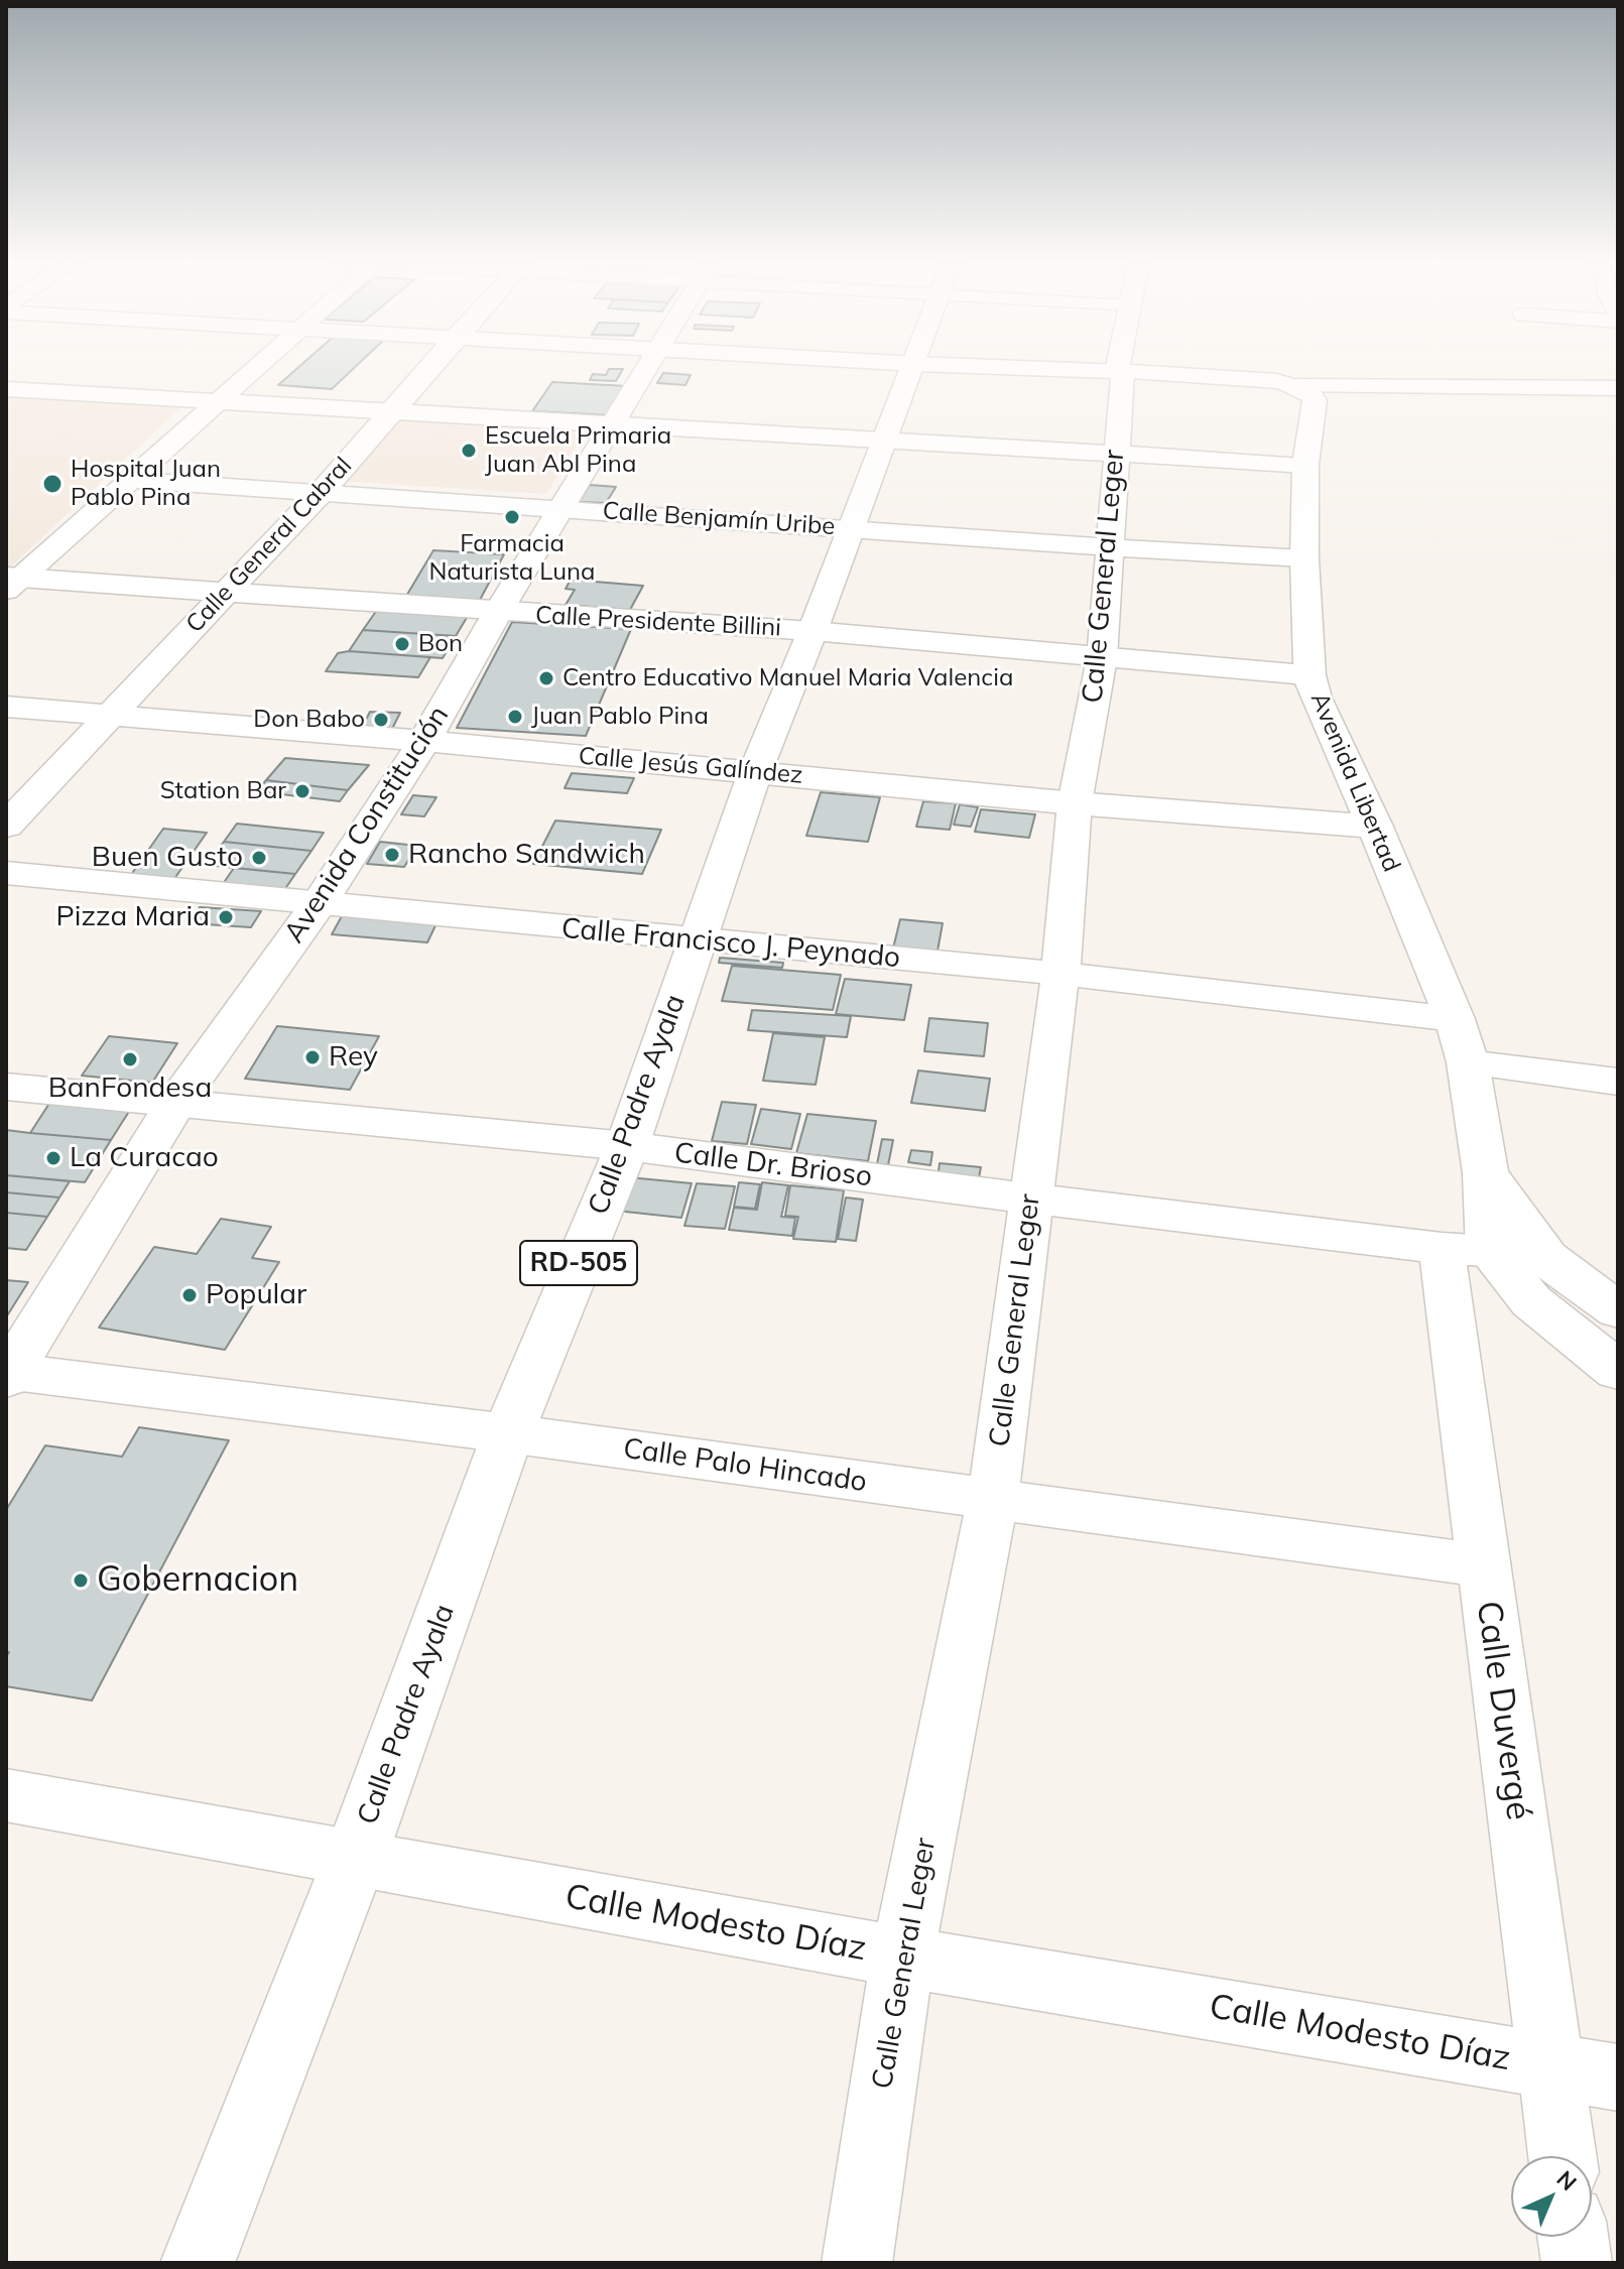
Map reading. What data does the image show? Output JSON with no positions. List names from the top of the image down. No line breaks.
{"streets":{"main road":["Calle General Cabral","Calle Presidente Billini","Calle Jesús Galíndez","Avenida Libertad","Avenida Constitución","Calle Padre Ayala","RD-505"],"street":["Calle Benjamín Uribe","Calle General Leger","Calle Francisco J. Peynado","Calle Dr. Brioso","Calle Palo Hincado","Calle Duvergé","Calle Modesto Díaz"]},"crossings":[["Calle Benjamín Uribe","Calle General Cabral"],["Calle Benjamín Uribe","Calle General Leger"],["Calle Benjamín Uribe","Avenida Libertad"],["Calle Benjamín Uribe","Avenida Constitución"],["Calle Benjamín Uribe","Calle Padre Ayala"],["Calle General Cabral","Calle Presidente Billini"],["Calle General Cabral","Calle Jesús Galíndez"],["Calle General Leger","Calle Presidente Billini"],["Calle General Leger","Calle Jesús Galíndez"],["Calle General Leger","Calle Francisco J. Peynado"],["Calle General Leger","Calle Dr. Brioso"],["Calle General Leger","Calle Palo Hincado"],["Calle General Leger","Calle Modesto Díaz"],["Calle Presidente Billini","Avenida Libertad"],["Calle Presidente Billini","Avenida Constitución"],["Calle Presidente Billini","Calle Padre Ayala"],["Calle Jesús Galíndez","Avenida Libertad"],["Calle Jesús Galíndez","Avenida Constitución"],["Calle Jesús Galíndez","Calle Padre Ayala"],["Avenida Libertad","Calle Francisco J. Peynado"],["Avenida Libertad","Calle Dr. Brioso"],["Avenida Libertad","Calle Duvergé"],["Avenida Constitución","Calle Francisco J. Peynado"],["Avenida Constitución","Calle Dr. Brioso"],["Avenida Constitución","Calle Palo Hincado"],["Calle Francisco J. Peynado","Calle Padre Ayala"],["Calle Padre Ayala","Calle Dr. Brioso"],["Calle Padre Ayala","Calle Palo Hincado"],["Calle Padre Ayala","Calle Modesto Díaz"],["Calle Dr. Brioso","Calle Duvergé"],["Calle Palo Hincado","Calle Duvergé"],["Calle Duvergé","Calle Modesto Díaz"]],"places":["Escuela Primaria Juan Abl Pina","Hospital Juan Pablo Pina","Farmacia Naturista Luna","Bon","Centro Educativo Manuel Maria Valencia","Juan Pablo Pina","Don Babo","Station Bar","Rancho Sandwich","Buen Gusto","Pizza Maria","Rey","BanFondesa","La Curacao","Popular","Gobernacion"],"north":"top right"}
